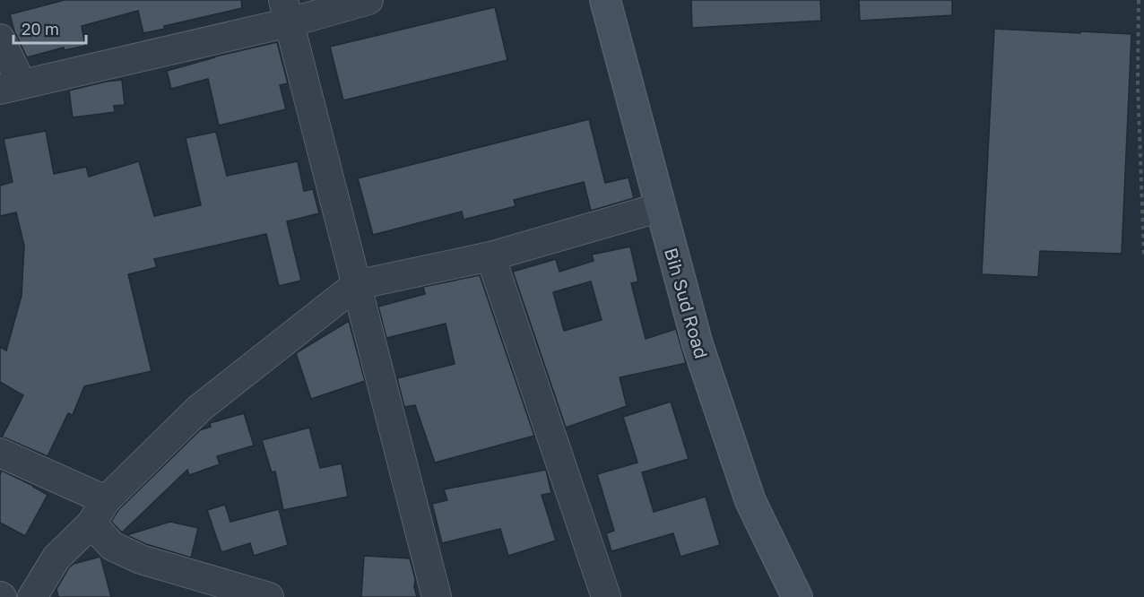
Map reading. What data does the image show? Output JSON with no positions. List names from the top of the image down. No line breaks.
{"streets":{"main road":["Bih Sud Road"]},"scale_bar":"20 m"}
